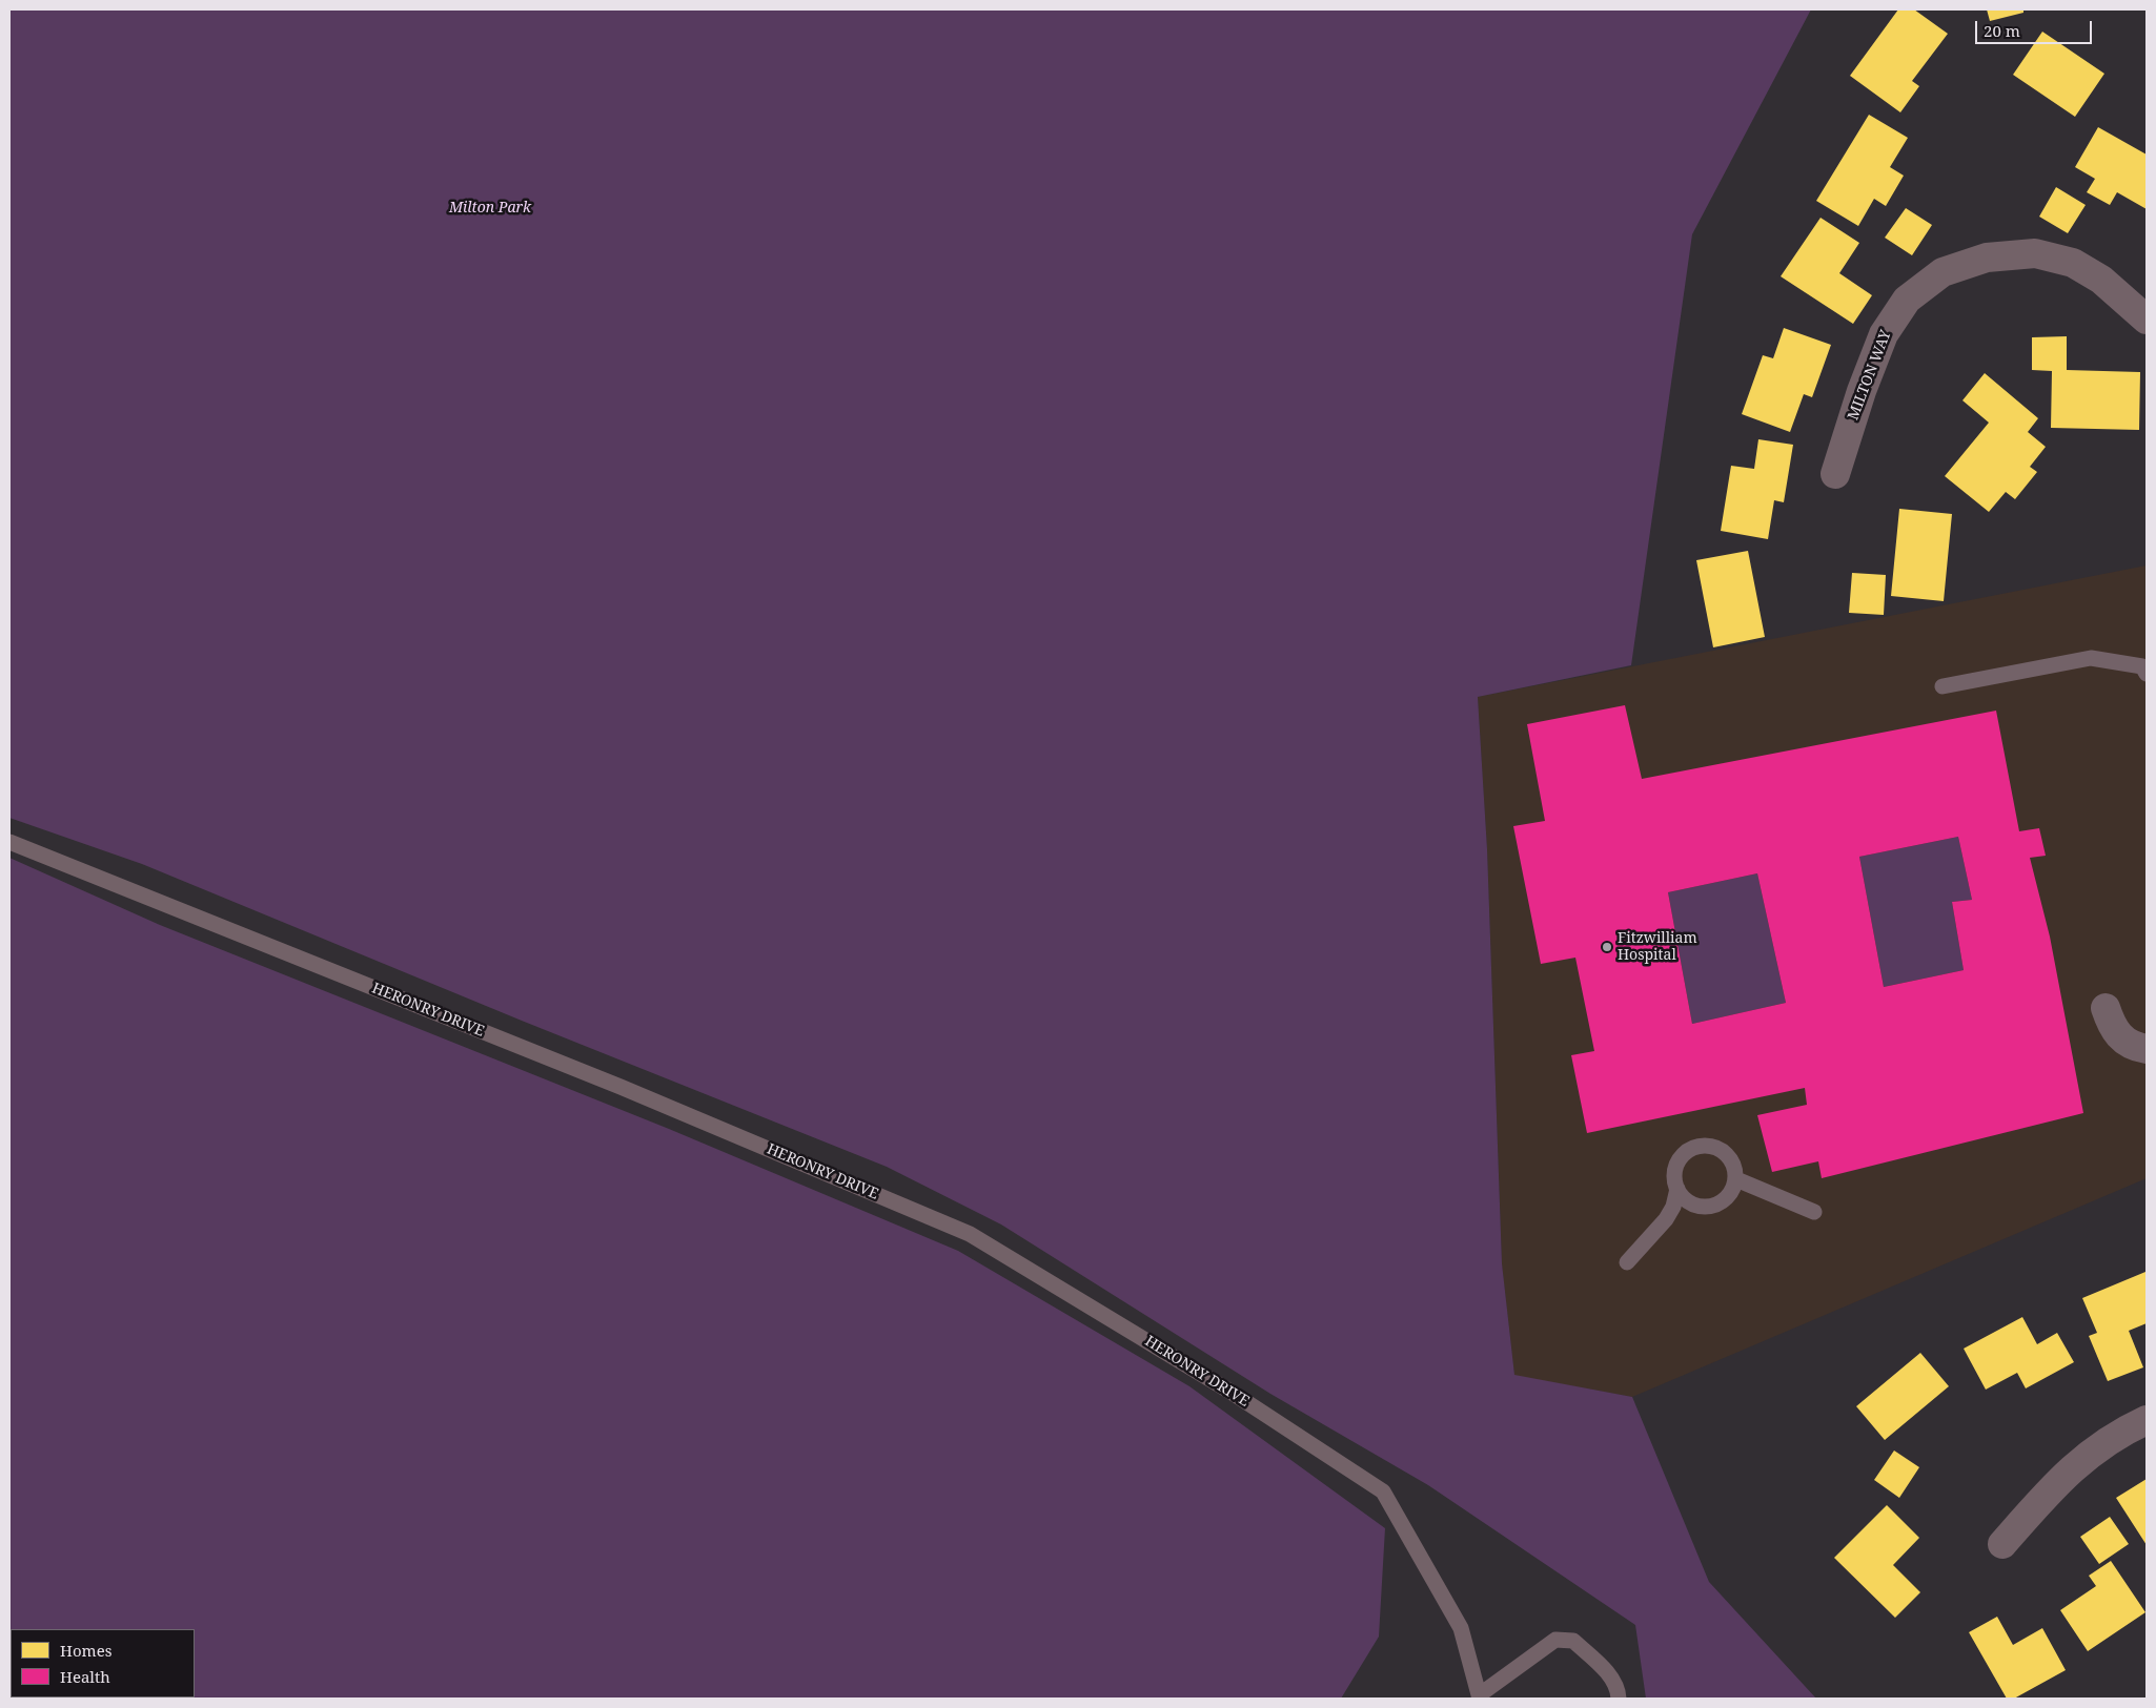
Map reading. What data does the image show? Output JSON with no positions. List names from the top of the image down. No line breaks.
{"streets":{"street":["MILTON WAY"],"lane":["HERONRY DRIVE"]},"parks":["Milton Park"],"places":["Fitzwilliam Hospital"],"legend":["Homes","Health"],"scale_bar":"20 m"}
